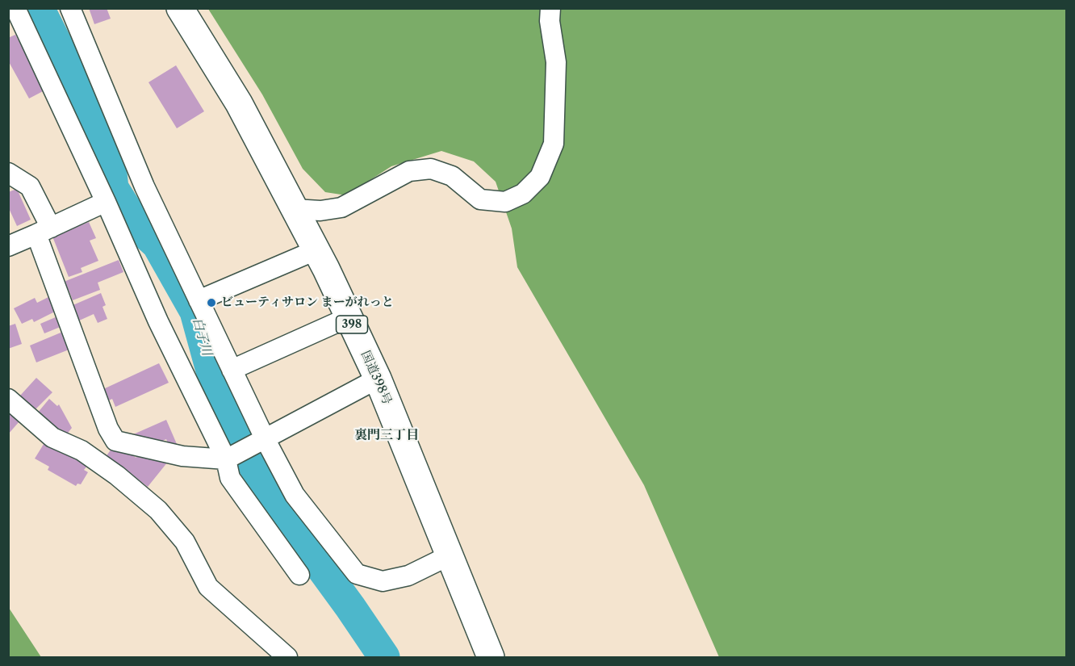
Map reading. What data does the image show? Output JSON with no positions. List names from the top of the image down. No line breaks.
{"streets":{"highway":["398","国道398号"]},"districts":["裏門三丁目"],"water":["白子川"],"places":["ビューティサロン まーがれっと"]}
